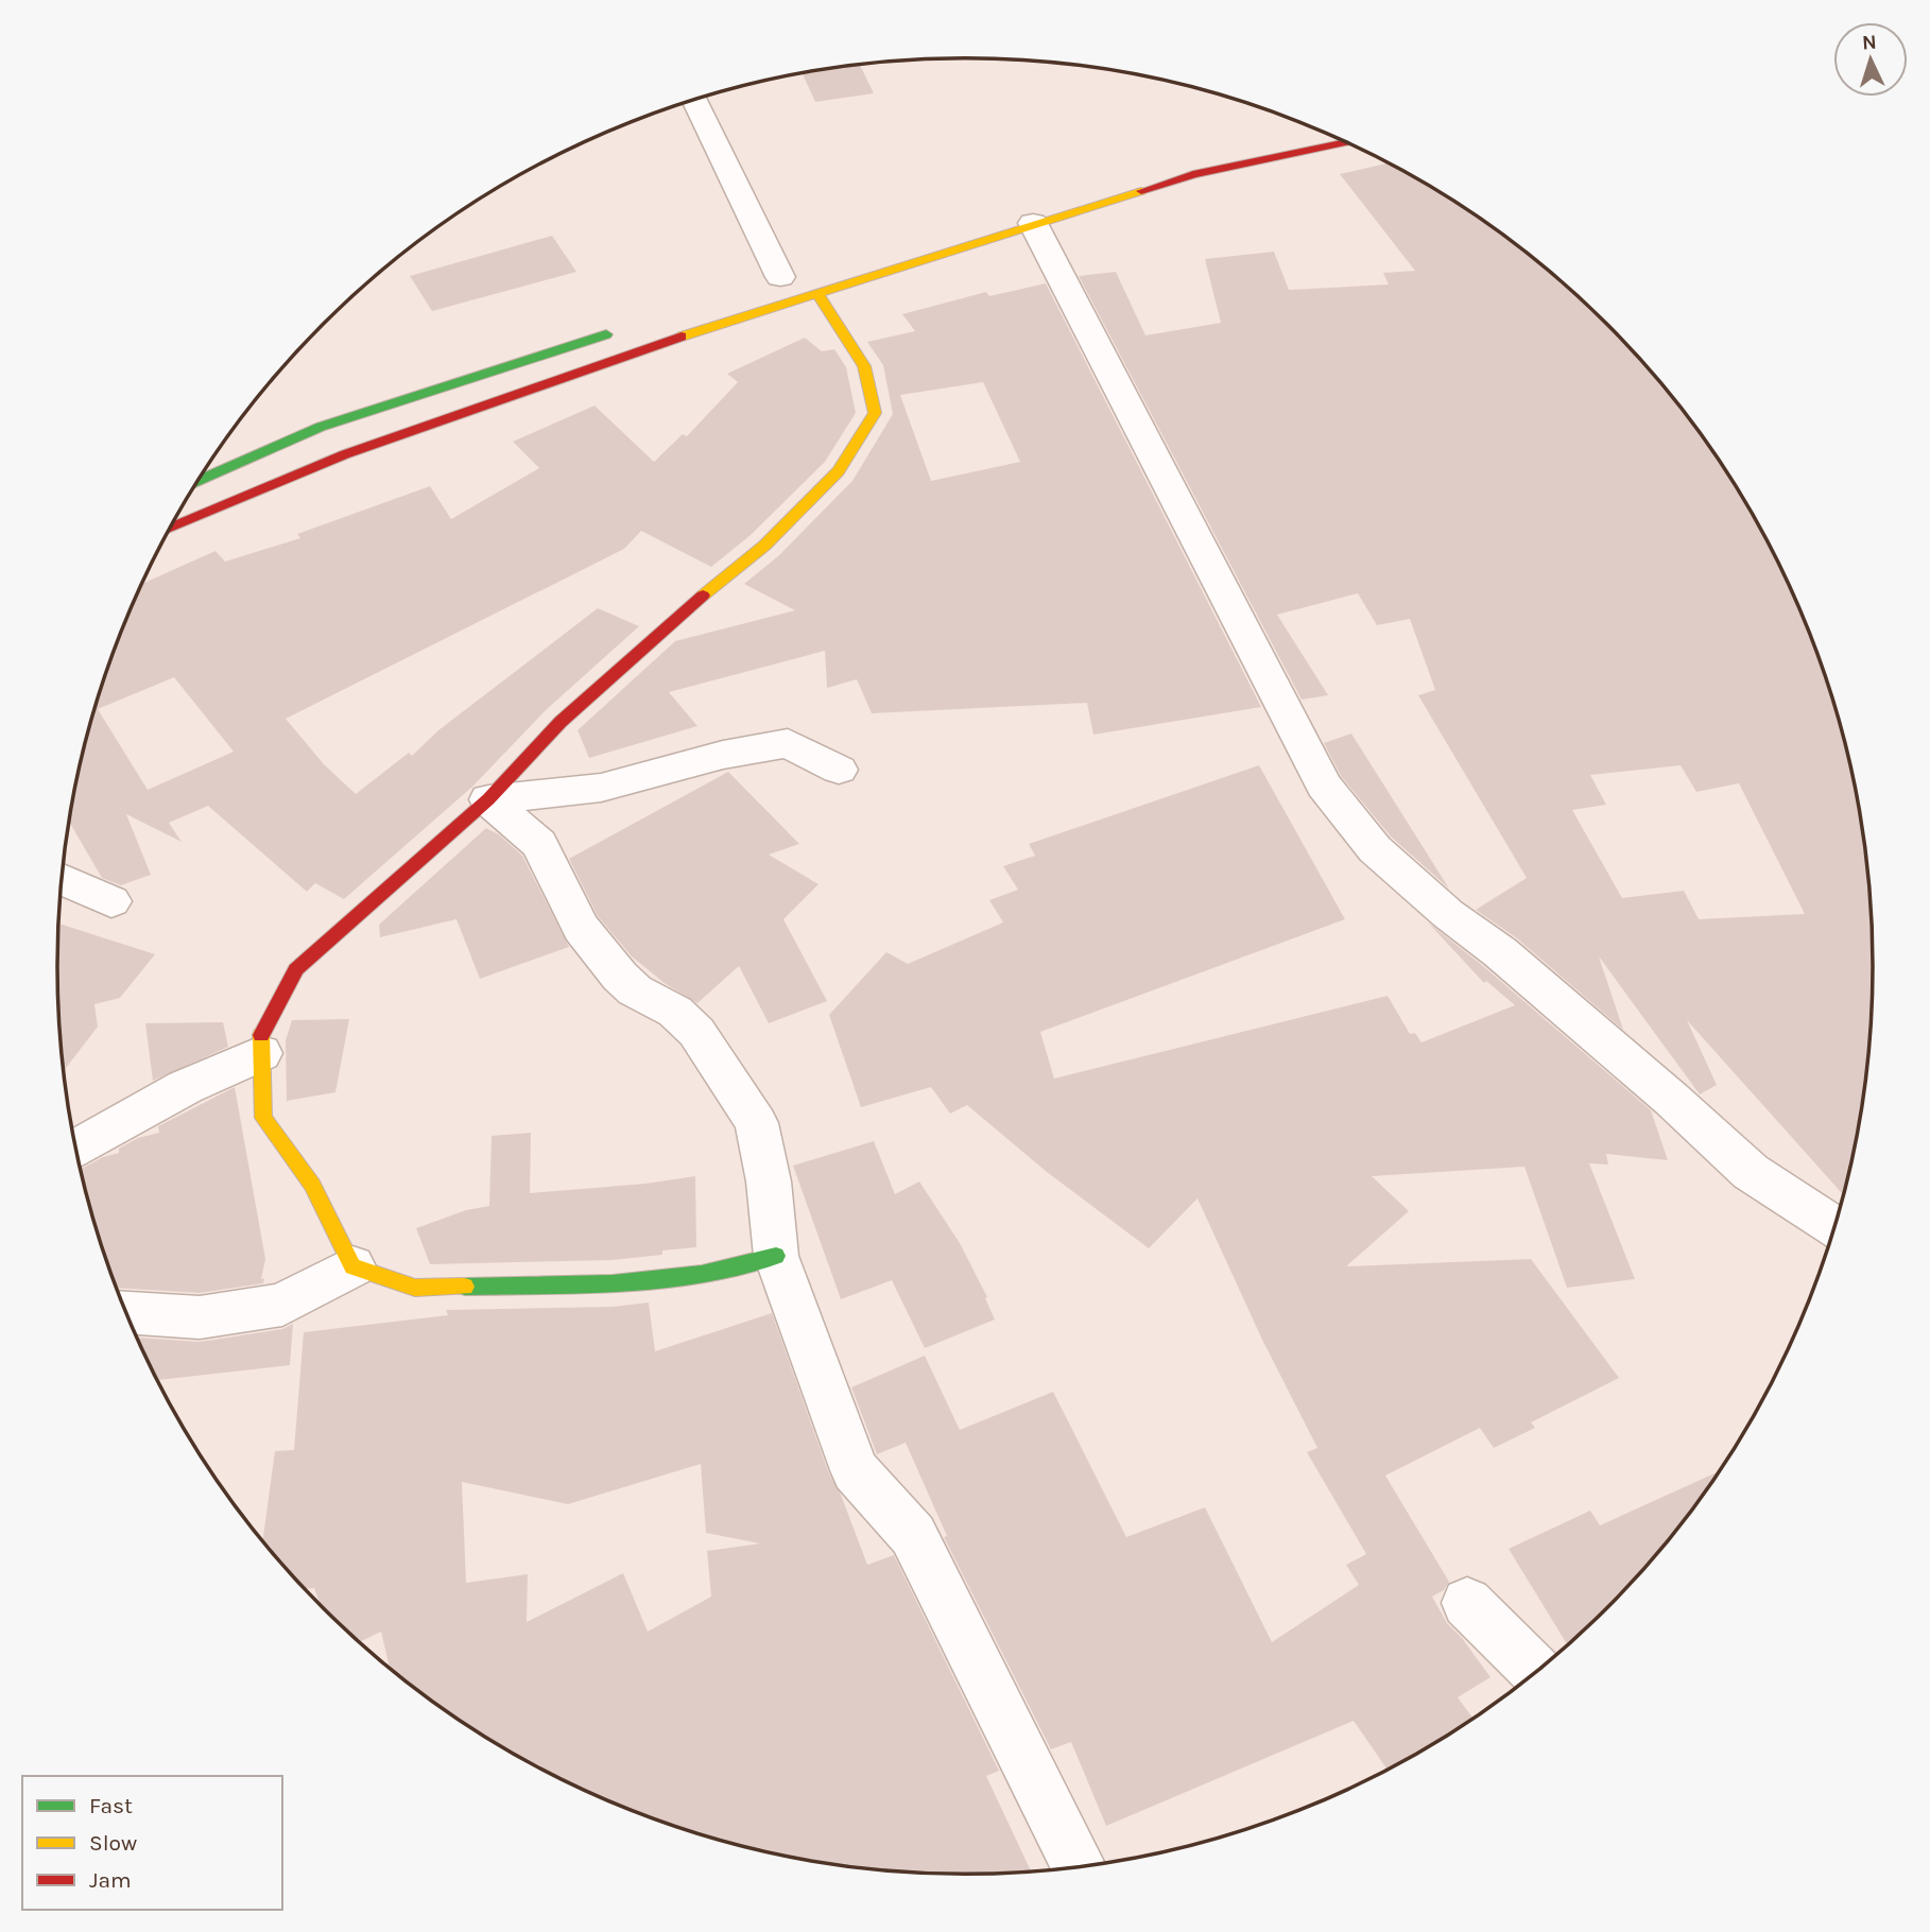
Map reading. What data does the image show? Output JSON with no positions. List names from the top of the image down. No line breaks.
{"legend":["Fast","Slow","Jam"],"north":"top"}
